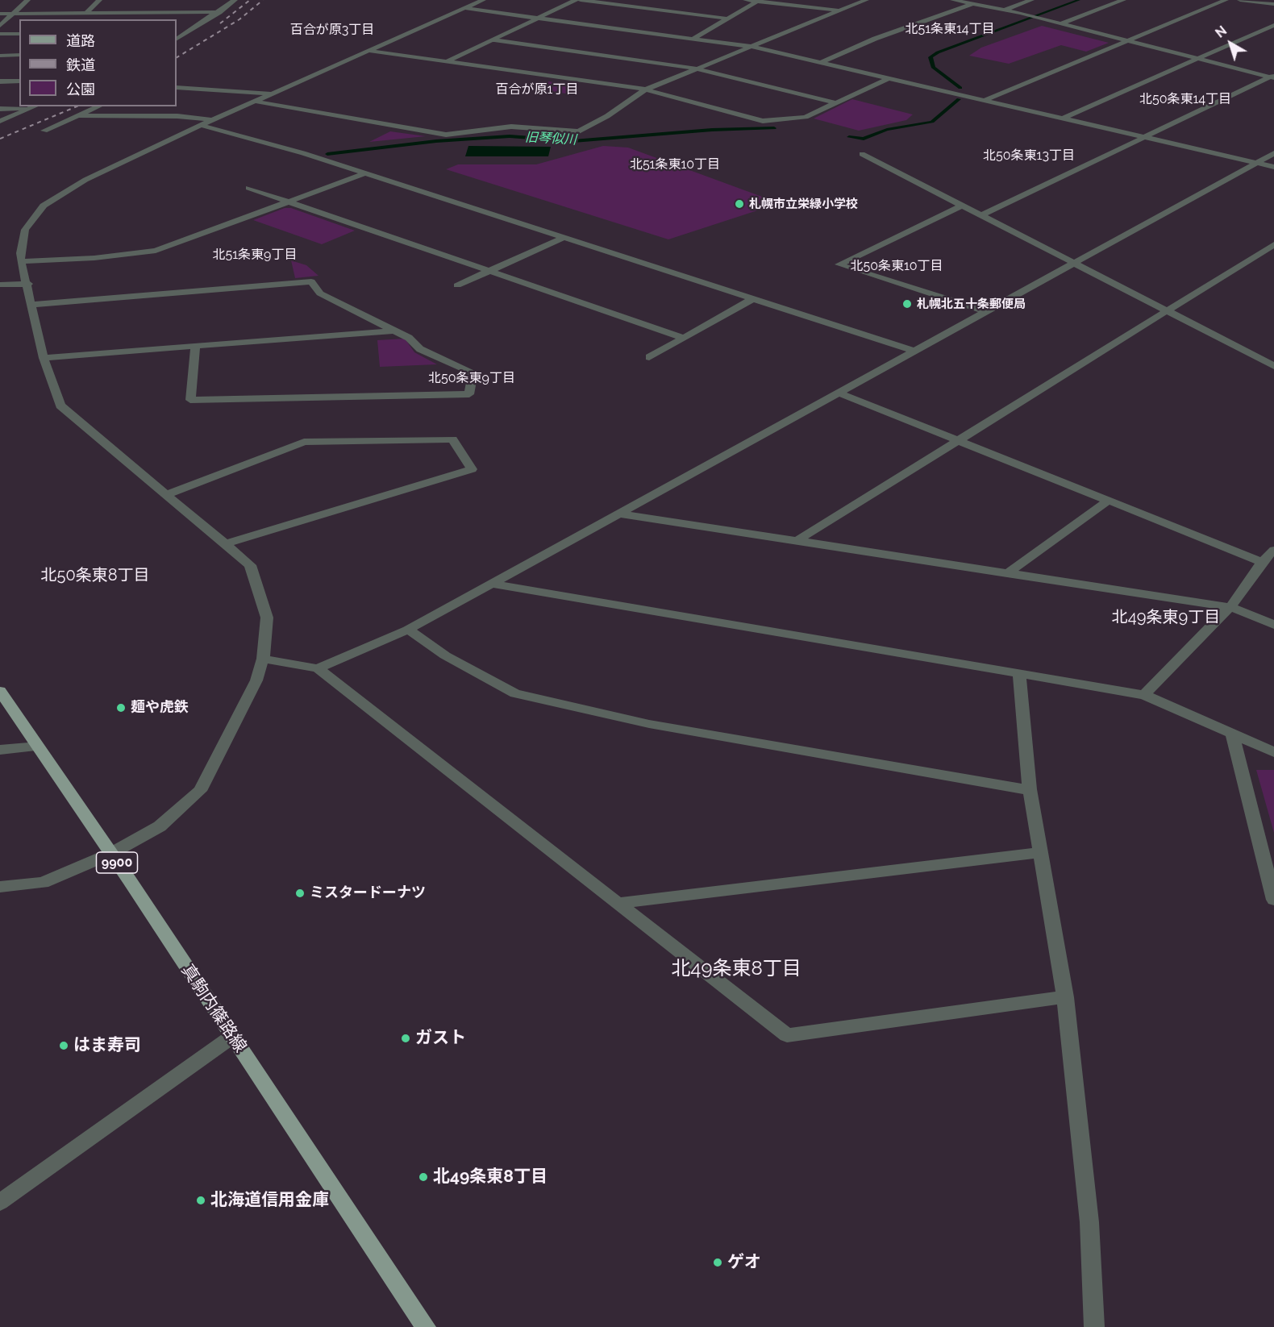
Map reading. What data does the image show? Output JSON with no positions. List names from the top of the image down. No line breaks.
{"streets":{"main road":["9900","真駒内篠路線"]},"districts":["北51条東14丁目","百合が原3丁目","百合が原1丁目","北50条東14丁目","北50条東13丁目","北51条東10丁目","北51条東9丁目","北50条東10丁目","北50条東9丁目","北50条東8丁目","北49条東9丁目","北49条東8丁目"],"water":["旧琴似川"],"places":["札幌市立栄緑小学校","札幌北五十条郵便局","麺や虎鉄","ミスタードーナツ","ガスト","はま寿司","北49条東8丁目","北海道信用金庫","ゲオ"],"legend":["道路","鉄道","公園"],"north":"top left"}
